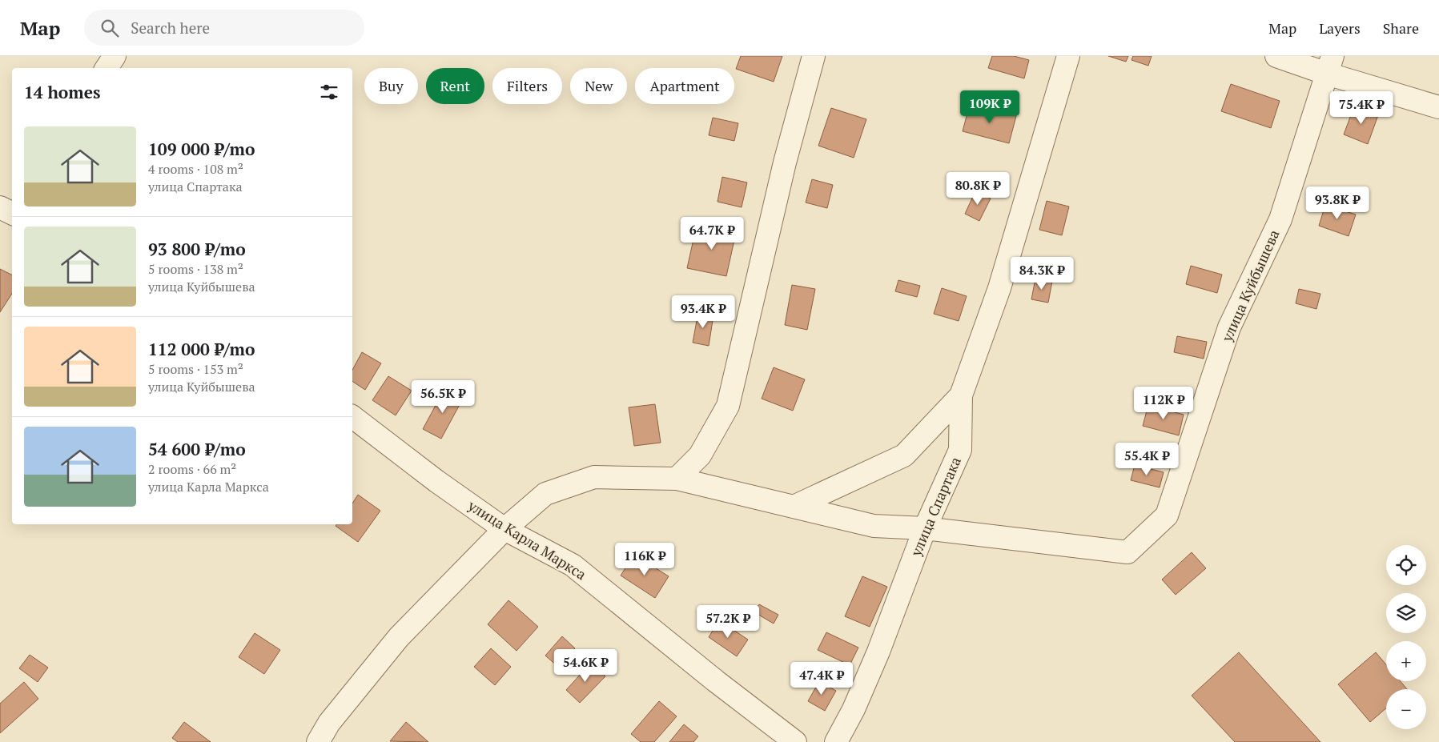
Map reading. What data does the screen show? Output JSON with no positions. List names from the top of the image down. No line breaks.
{"streets":{"street":["улица Куйбышева","улица Спартака","улица Карла Маркса"]},"crossings":[["улица Куйбышева","улица Спартака"]],"page":{"header":"Map","search":"Search here","nav":["Map","Layers","Share"],"chip":["Buy","Rent","Filters","New","Apartment"],"heading":"14 homes","price":["109K ₽","75.4K ₽","80.8K ₽","93.8K ₽","64.7K ₽","84.3K ₽","93.4K ₽","56.5K ₽","112K ₽","55.4K ₽","116K ₽","57.2K ₽","54.6K ₽","47.4K ₽"],"list":[{"name":"109 000 ₽/mo","note":"4 rooms · 108 m² · улица Спартака"},{"name":"93 800 ₽/mo","note":"5 rooms · 138 m² · улица Куйбышева"},{"name":"112 000 ₽/mo","note":"5 rooms · 153 m² · улица Куйбышева"},{"name":"54 600 ₽/mo","note":"2 rooms · 66 m² · улица Карла Маркса"}],"map_buttons":["+","−"]}}
